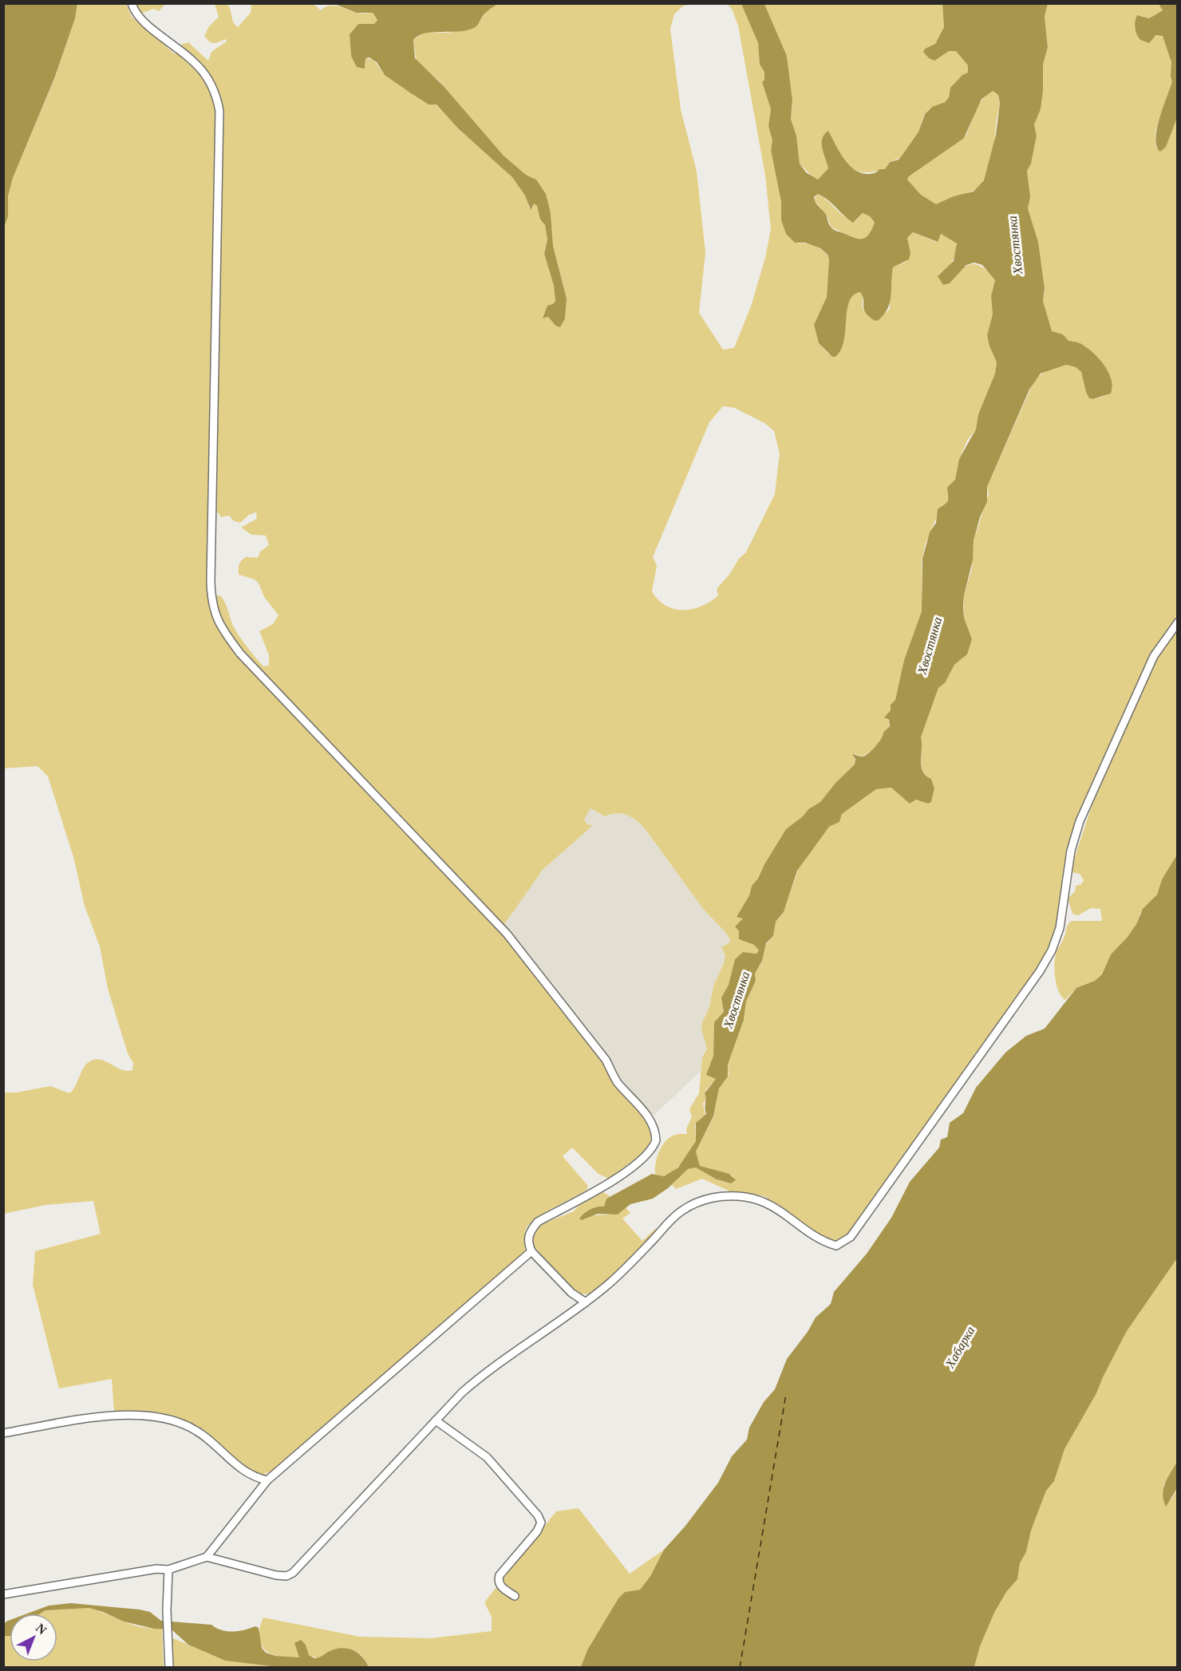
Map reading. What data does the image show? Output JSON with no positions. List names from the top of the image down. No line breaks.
{"water":["Хвостянка","Хабарка"],"north":"top right"}
